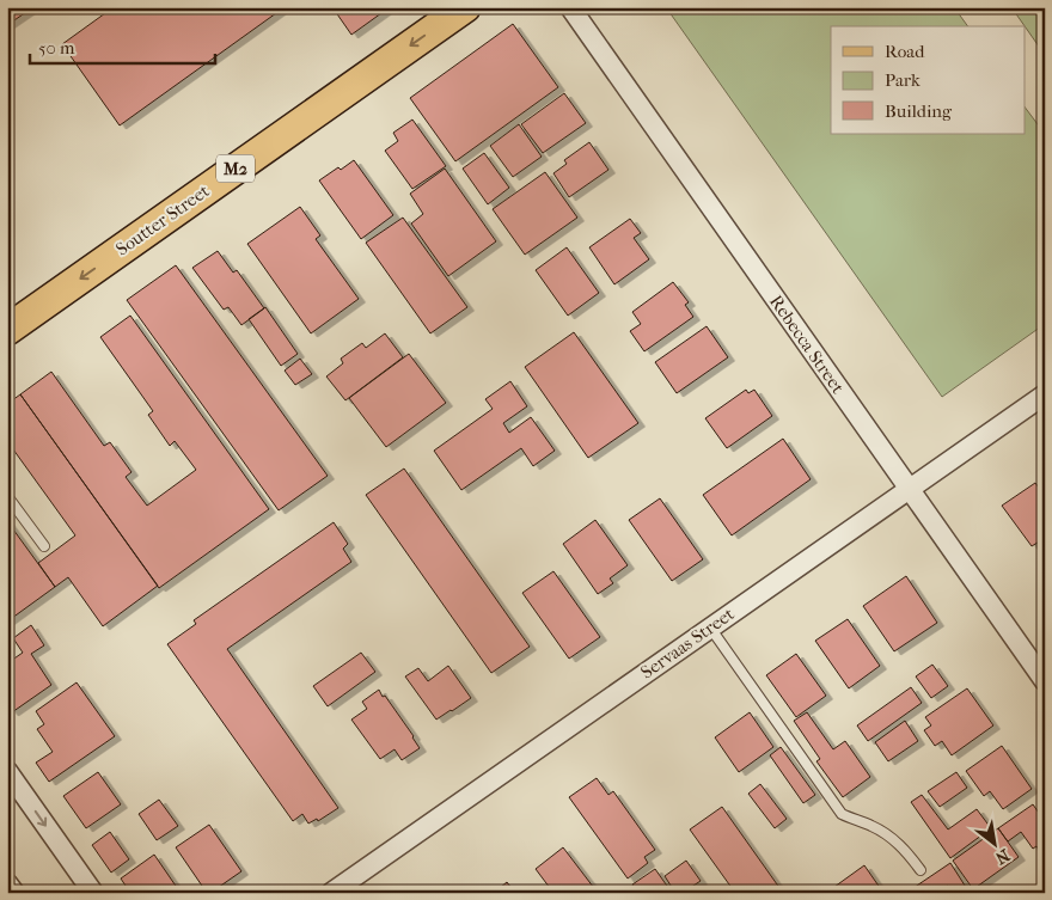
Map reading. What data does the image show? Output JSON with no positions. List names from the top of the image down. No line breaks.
{"streets":{"main road":["M2","Soutter Street"],"street":["Rebecca Street","Servaas Street"]},"crossings":[["Rebecca Street","Servaas Street"]],"one_way":["Soutter Street"],"legend":["Road","Park","Building"],"scale_bar":"50 m","north":"bottom right"}
